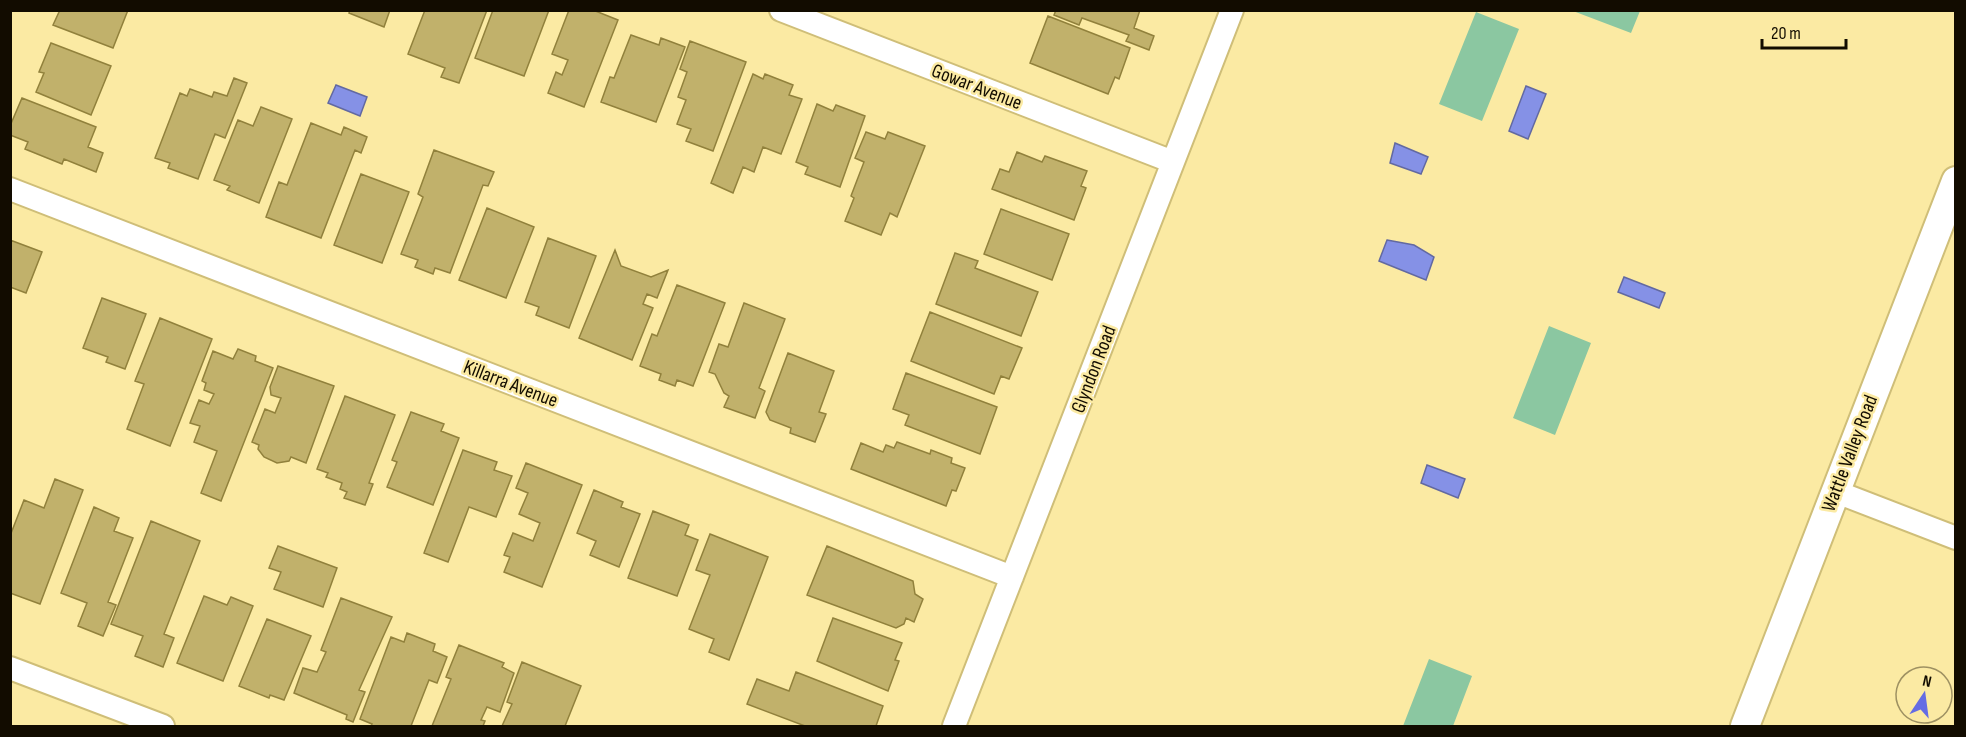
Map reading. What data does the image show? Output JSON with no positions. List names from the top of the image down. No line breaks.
{"streets":{"street":["Gowar Avenue","Glyndon Road","Killarra Avenue","Wattle Valley Road"]},"crossings":[["Gowar Avenue","Glyndon Road"],["Glyndon Road","Killarra Avenue"]],"scale_bar":"20 m","north":"top"}
